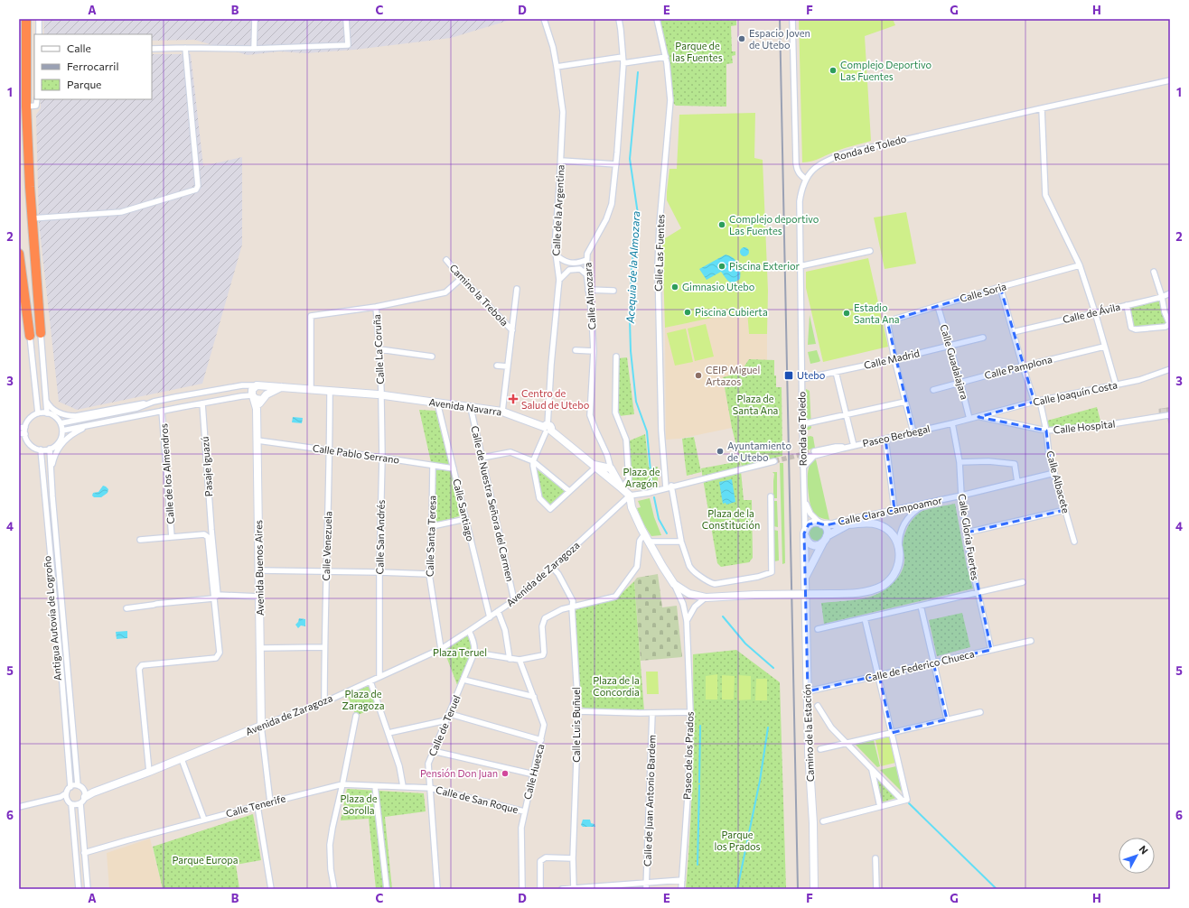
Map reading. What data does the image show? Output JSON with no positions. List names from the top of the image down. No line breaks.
{"streets":{"street":["Ronda de Toledo","Calle de la Argentina","Calle Las Fuentes","Calle Soria","Camino la Trebola","Calle Almozara","Calle de Ávila","Calle La Coruña","Calle Madrid","Calle Guadalajara","Calle Pamplona","Calle Joaquín Costa","Avenida Navarra","Calle Hospital","Paseo Berbegal","Calle Pablo Serrano","Pasaje Iguazú","Calle de los Almendros","Calle Albacete","Calle de Nuestra Señora del Carmen","Calle Santiago","Calle Clara Campoamor","Calle Santa Teresa","Calle San Andrés","Calle Gloria Fuertes","Calle Venezuela","Avenida Buenos Aires","Avenida de Zaragoza","Antigua Autovía de Logroño","Calle de Federico Chueca","Calle Luis Buñuel","Calle de Teruel","Camino de la Estación","Paseo de los Prados","Calle Huesca","Calle de San Roque","Calle de Juan Antonio Bardem","Calle Tenerife"]},"crossings":[["Ronda de Toledo","Calle Madrid"],["Ronda de Toledo","Camino de la Estación"],["Calle de la Argentina","Avenida Navarra"],["Calle Soria","Calle Madrid"],["Calle Soria","Calle Guadalajara"],["Calle Almozara","Avenida Navarra"],["Calle La Coruña","Avenida Navarra"],["Calle La Coruña","Calle San Andrés"],["Calle Madrid","Calle Guadalajara"],["Calle Guadalajara","Calle Pamplona"],["Calle Guadalajara","Paseo Berbegal"],["Calle Joaquín Costa","Calle Hospital"],["Calle Joaquín Costa","Paseo Berbegal"],["Calle Joaquín Costa","Calle Albacete"],["Avenida Navarra","Calle de Nuestra Señora del Carmen"],["Avenida Navarra","Calle Santiago"],["Avenida Navarra","Calle San Andrés"],["Avenida Navarra","Calle Venezuela"],["Avenida Navarra","Avenida Buenos Aires"],["Avenida Navarra","Avenida de Zaragoza"],["Calle Hospital","Paseo Berbegal"],["Calle Hospital","Calle Albacete"],["Paseo Berbegal","Calle Gloria Fuertes"],["Calle Pablo Serrano","Calle Santiago"],["Calle Pablo Serrano","Calle Santa Teresa"],["Calle Pablo Serrano","Calle San Andrés"],["Calle Pablo Serrano","Calle Venezuela"],["Calle Pablo Serrano","Avenida Buenos Aires"],["Calle Albacete","Calle Clara Campoamor"],["Calle de Nuestra Señora del Carmen","Avenida de Zaragoza"],["Calle Santiago","Avenida de Zaragoza"],["Calle Clara Campoamor","Calle Gloria Fuertes"],["Calle Santa Teresa","Avenida de Zaragoza"],["Calle San Andrés","Avenida de Zaragoza"],["Calle Gloria Fuertes","Calle de Federico Chueca"],["Calle Venezuela","Avenida de Zaragoza"],["Avenida Buenos Aires","Avenida de Zaragoza"],["Avenida de Zaragoza","Antigua Autovía de Logroño"],["Avenida de Zaragoza","Calle Luis Buñuel"],["Calle de Federico Chueca","Camino de la Estación"],["Calle de Teruel","Calle de San Roque"],["Calle de Teruel","Calle Tenerife"],["Calle Huesca","Calle de San Roque"],["Calle de San Roque","Calle Tenerife"]],"water":["Acequia de la Almozara"],"parks":["Parque de las Fuentes","Plaza de Santa Ana","Plaza de Aragón","Plaza de la Constitución","Plaza Teruel","Plaza de la Concordia","Plaza de Zaragoza","Plaza de Sorolla","Parque los Prados","Parque Europa"],"places":{"other":["Espacio Joven de Utebo","Complejo Deportivo Las Fuentes","Complejo deportivo Las Fuentes","Piscina Exterior","Gimnasio Utebo","Piscina Cubierta","Estadio Santa Ana","CEIP Miguel Artazos","Ayuntamiento de Utebo","Pensión Don Juan"],"transit":["Utebo"],"health":["Centro de Salud de Utebo"]},"legend":["Calle","Ferrocarril","Parque"],"north":"top right","grid":{"columns":["A","B","C","D","E","F","G","H"],"rows":["1","2","3","4","5","6"]}}
